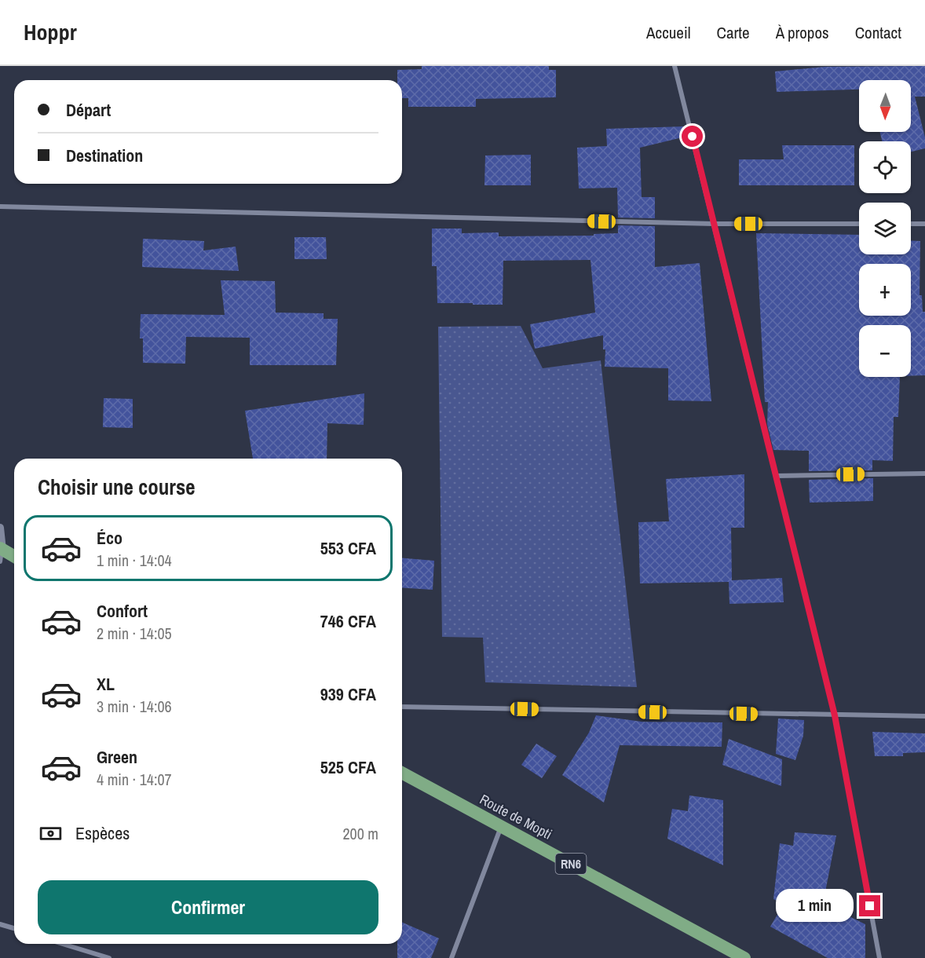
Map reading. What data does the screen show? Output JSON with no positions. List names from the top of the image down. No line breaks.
{"streets":{"highway":["Route de Mopti","RN6"]},"north":"bottom","page":{"header":"Hoppr","nav":["Accueil","Carte","À propos","Contact"],"map_buttons":["+","−"],"banner":["Départ","Destination"],"heading":"Choisir une course","list":[{"name":"Éco","note":"1 min · 14:04","value":"553 CFA"},{"name":"Confort","note":"2 min · 14:05","value":"746 CFA"},{"name":"XL","note":"3 min · 14:06","value":"939 CFA"},{"name":"Green","note":"4 min · 14:07","value":"525 CFA"}],"pay":["Espèces","200 m"],"buttons":"Confirmer","bubble":"1 min"}}
